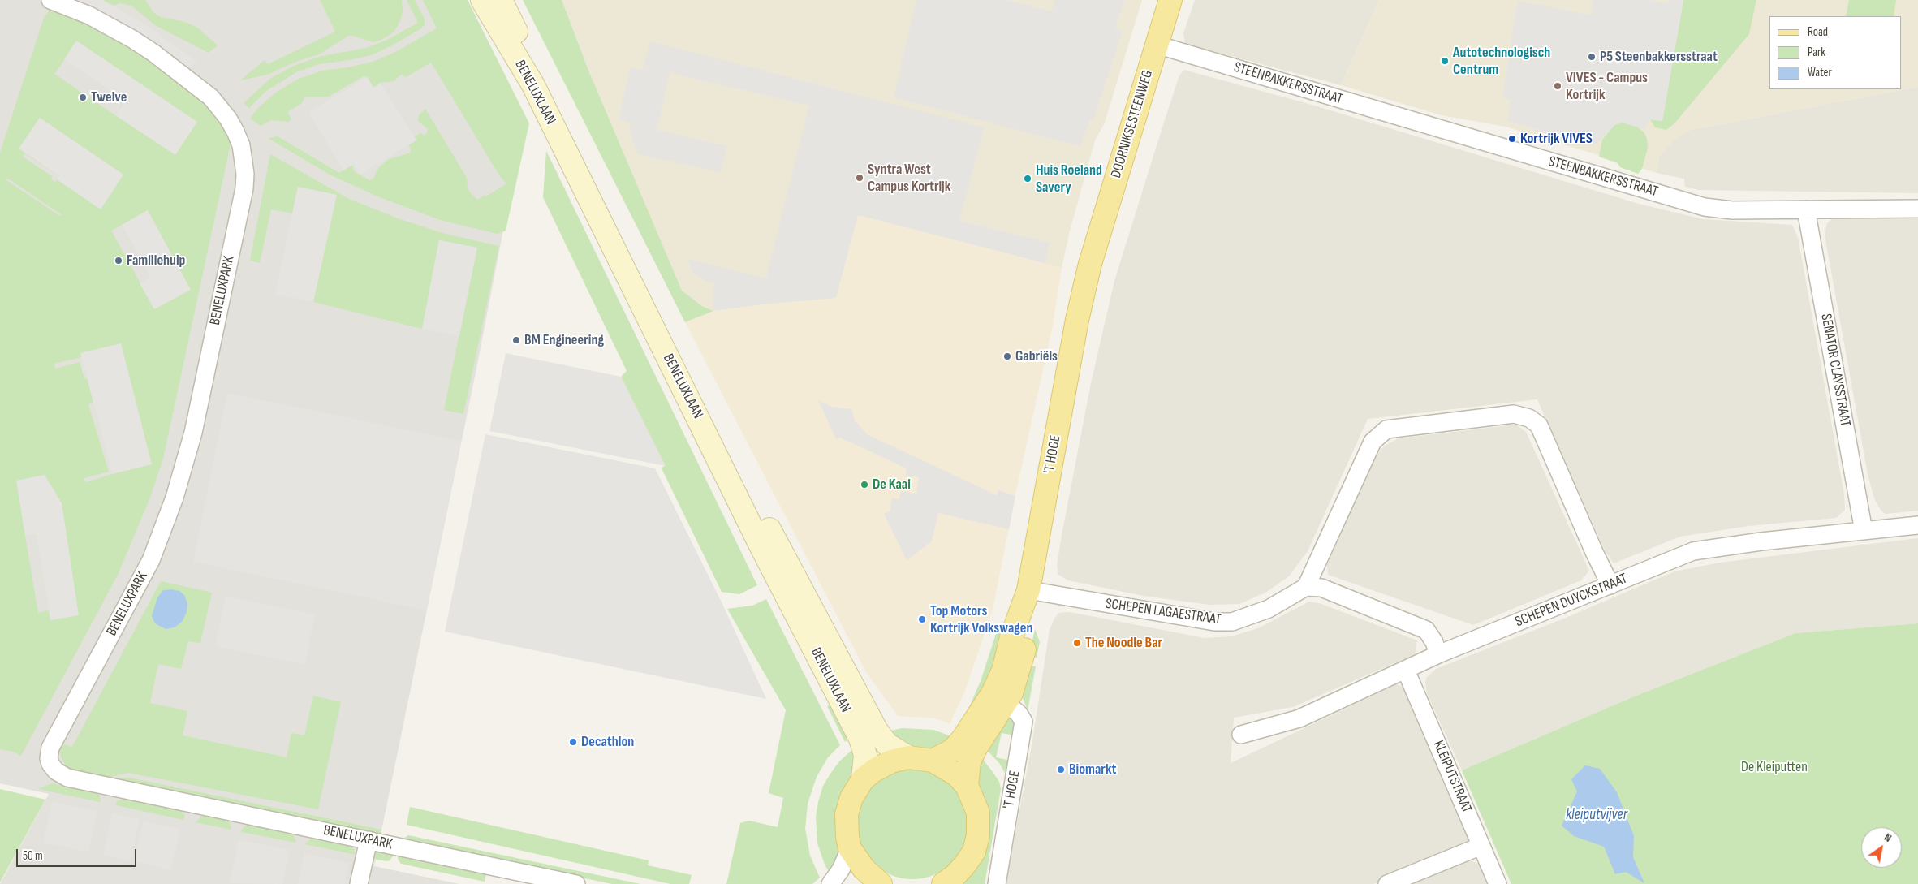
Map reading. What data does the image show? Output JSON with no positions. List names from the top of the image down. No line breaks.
{"streets":{"main road":["BENELUXLAAN","DOORNIKSESTEENWEG","'T HOGE"],"street":["STEENBAKKERSSTRAAT","BENELUXPARK","SENATOR CLAYSSTRAAT","SCHEPEN DUYCKSTRAAT","SCHEPEN LAGAESTRAAT","KLEIPUTSTRAAT"]},"crossings":[["STEENBAKKERSSTRAAT","DOORNIKSESTEENWEG"],["STEENBAKKERSSTRAAT","SENATOR CLAYSSTRAAT"],["DOORNIKSESTEENWEG","'T HOGE"],["SENATOR CLAYSSTRAAT","SCHEPEN DUYCKSTRAAT"],["'T HOGE","SCHEPEN LAGAESTRAAT"],["SCHEPEN DUYCKSTRAAT","KLEIPUTSTRAAT"]],"water":["kleiputvijver"],"parks":["De Kleiputten"],"places":["P5 Steenbakkersstraat","Autotechnologisch Centrum","VIVES - Campus Kortrijk","Twelve","Kortrijk VIVES","Syntra West Campus Kortrijk","Huis Roeland Savery","Familiehulp","BM Engineering","Gabriëls","De Kaai","Top Motors Kortrijk Volkswagen","The Noodle Bar","Decathlon","Biomarkt"],"legend":["Road","Park","Water"],"scale_bar":"50 m","north":"top right"}
